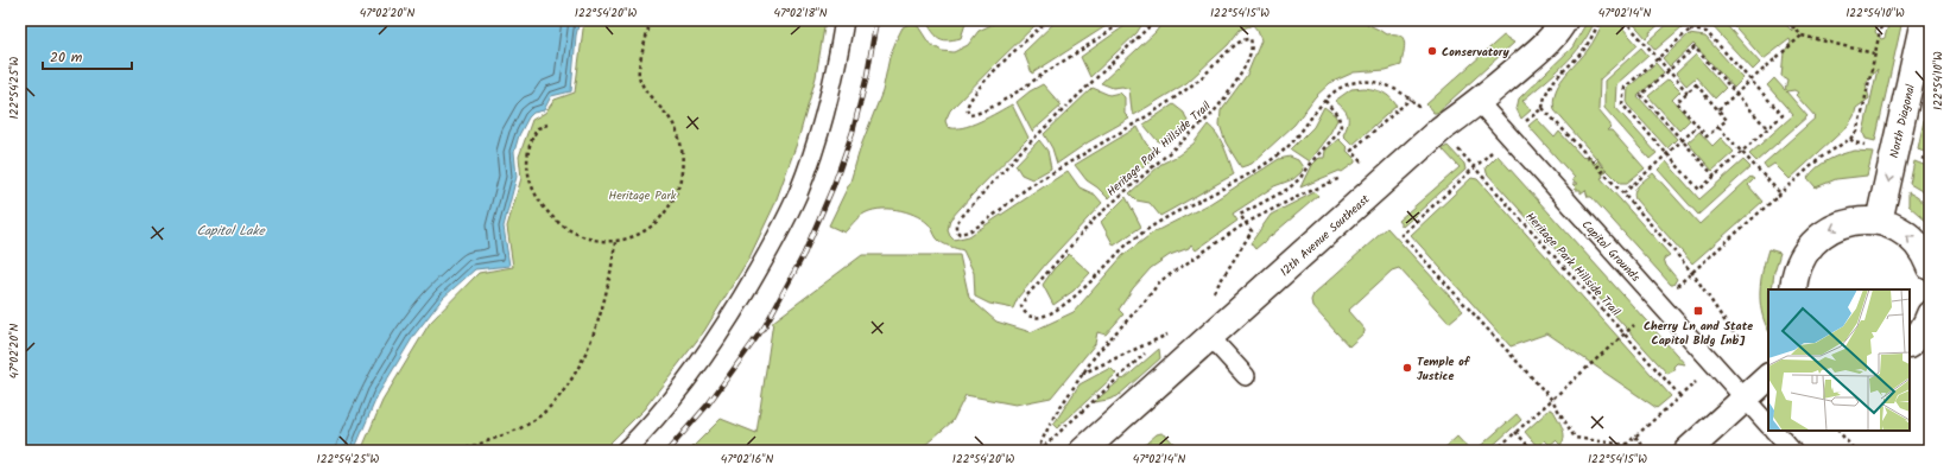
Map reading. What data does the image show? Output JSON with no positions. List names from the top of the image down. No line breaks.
{"streets":{"street":["North Diagonal","12th Avenue Southeast"],"lane":["Capitol Grounds"],"path":["Heritage Park Hillside Trail"]},"crossings":[["12th Avenue Southeast","Capitol Grounds"]],"one_way":["North Diagonal"],"water":["Capitol Lake"],"parks":["Heritage Park"],"places":{"other":["Conservatory","Temple of Justice"],"transit":["Cherry Ln and State Capitol Bldg [nb]"]},"scale_bar":"20 m","coordinates":["47°02'20\"N","122°54'20\"W","47°02'18\"N","122°54'15\"W","47°02'14\"N","122°54'10\"W","122°54'25\"W","47°02'16\"N"]}
